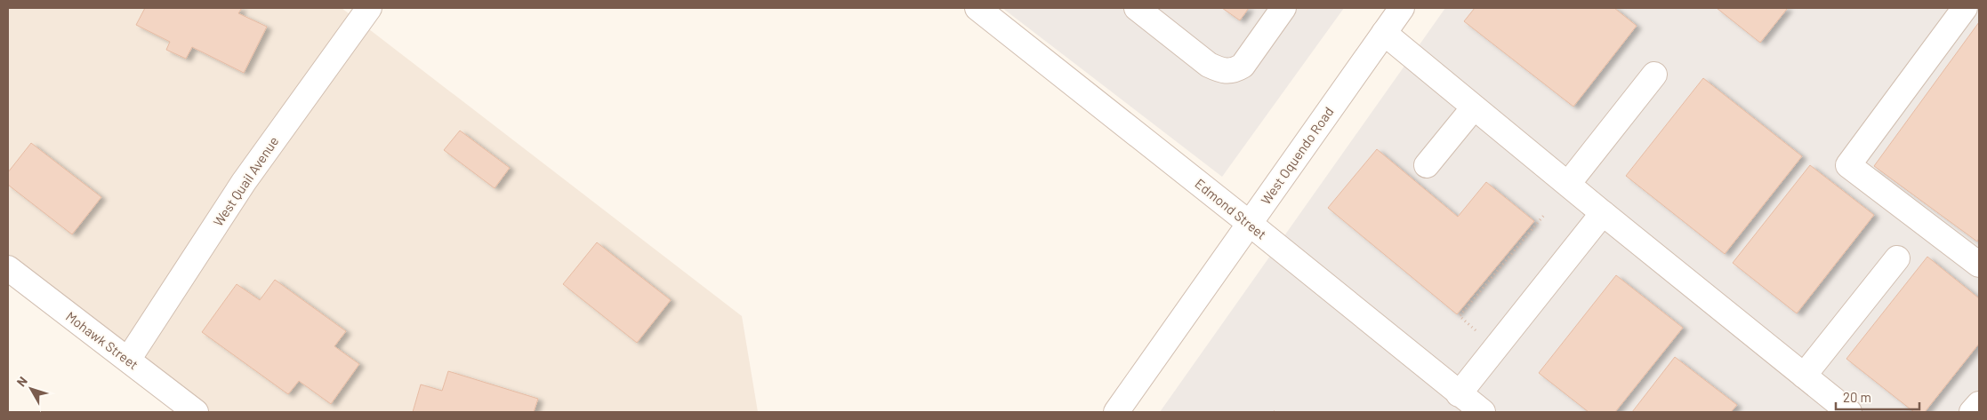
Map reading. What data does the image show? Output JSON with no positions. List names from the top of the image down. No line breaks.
{"streets":{"street":["West Oquendo Road","West Quail Avenue","Edmond Street","Mohawk Street"]},"crossings":[["West Oquendo Road","Edmond Street"],["West Quail Avenue","Mohawk Street"]],"scale_bar":"20 m","north":"top left"}
